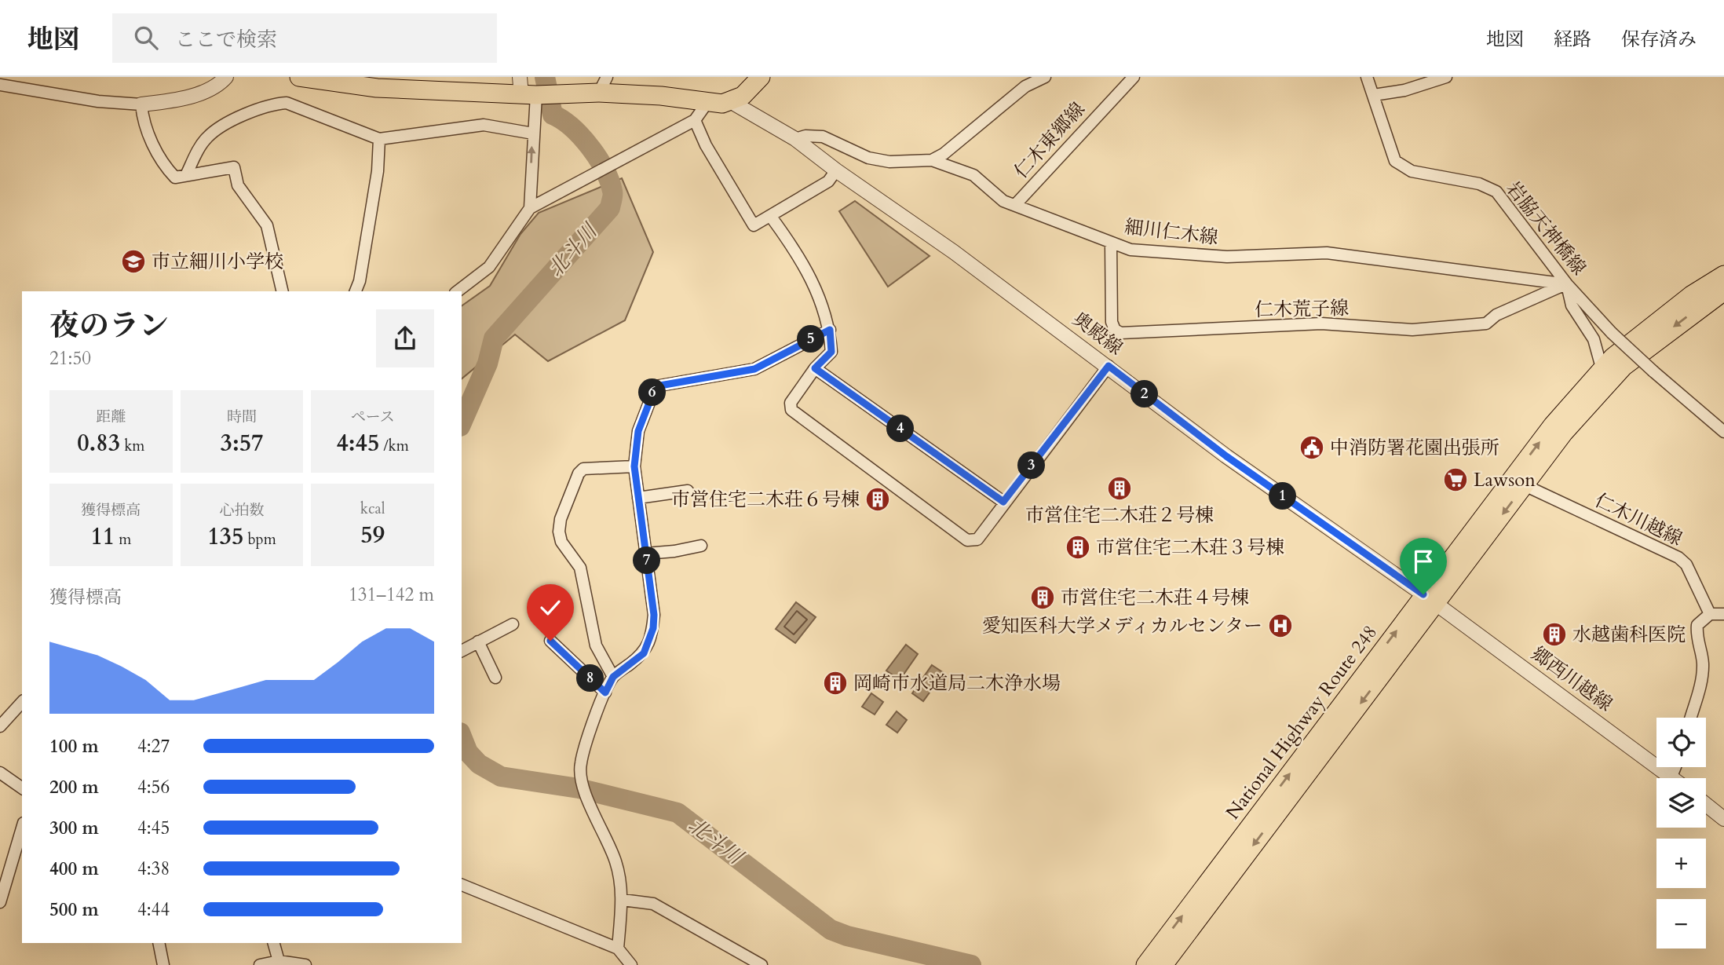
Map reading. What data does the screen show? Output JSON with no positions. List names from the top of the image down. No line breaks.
{"streets":{"main road":["National Highway Route 248"],"street":["仁木東郷線","岩脇天神橋線","細川仁木線","仁木荒子線","奥殿線","仁木川越線","郷西川越線"]},"crossings":[["仁木東郷線","細川仁木線"],["岩脇天神橋線","細川仁木線"],["岩脇天神橋線","仁木荒子線"],["細川仁木線","仁木荒子線"],["細川仁木線","奥殿線"],["奥殿線","郷西川越線"],["奥殿線","National Highway Route 248"],["仁木川越線","National Highway Route 248"],["郷西川越線","National Highway Route 248"]],"water":["北斗川"],"places":{"school or university":["市立細川小学校"],"public building":["中消防署花園出張所"],"supermarket":["Lawson"],"building":["市営住宅二木荘２号棟","市営住宅二木荘６号棟","市営住宅二木荘３号棟","市営住宅二木荘４号棟","水越歯科医院","岡崎市水道局二木浄水場"],"hospital":["愛知医科大学メディカルセンター"]},"page":{"header":"地図","search":"ここで検索","nav":["地図","経路","保存済み"],"heading":["夜のラン","21:50"],"pins":["5","6","2","4","3","1","7","8"],"stats":[["距離","0.83 km"],["時間","3:57"],["ペース","4:45 /km"],["獲得標高","11 m"],["心拍数","135 bpm"],["kcal","59"]],"chart":["獲得標高","131–142 m"],"map_buttons":["+","−"],"list":[{"name":"100 m","note":"4:27"},{"name":"200 m","note":"4:56"},{"name":"300 m","note":"4:45"},{"name":"400 m","note":"4:38"},{"name":"500 m","note":"4:44"}]}}
